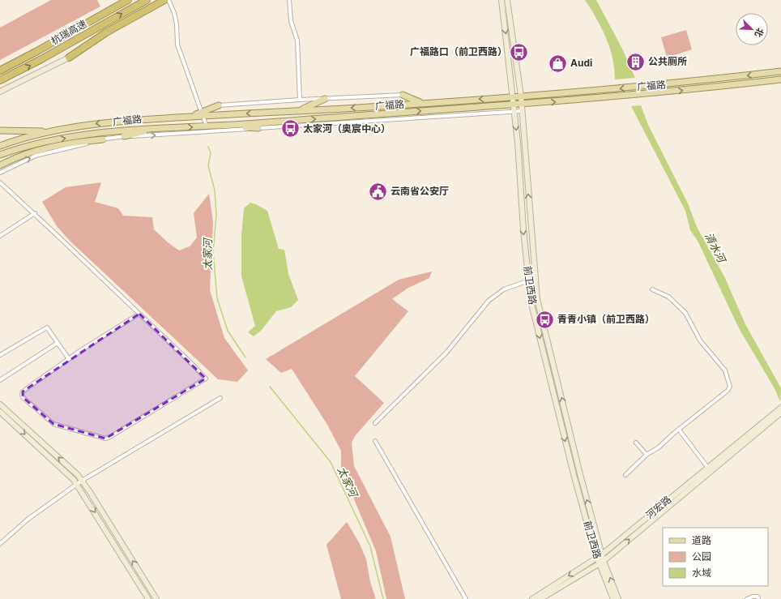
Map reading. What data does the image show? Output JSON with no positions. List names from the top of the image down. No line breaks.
{"streets":{"highway":["杭瑞高速"],"main road":["广福路","前卫西路","河宏路"]},"crossings":[["广福路","前卫西路"],["前卫西路","河宏路"]],"water":["清水河","太家河"],"places":{"bus stop":["广福路口（前卫西路）","太家河（奥宸中心）","青青小镇（前卫西路）"],"building":["公共厕所"],"shop":["Audi"],"public building":["云南省公安厅"]},"legend":["道路","公园","水域"],"north":"bottom right"}
